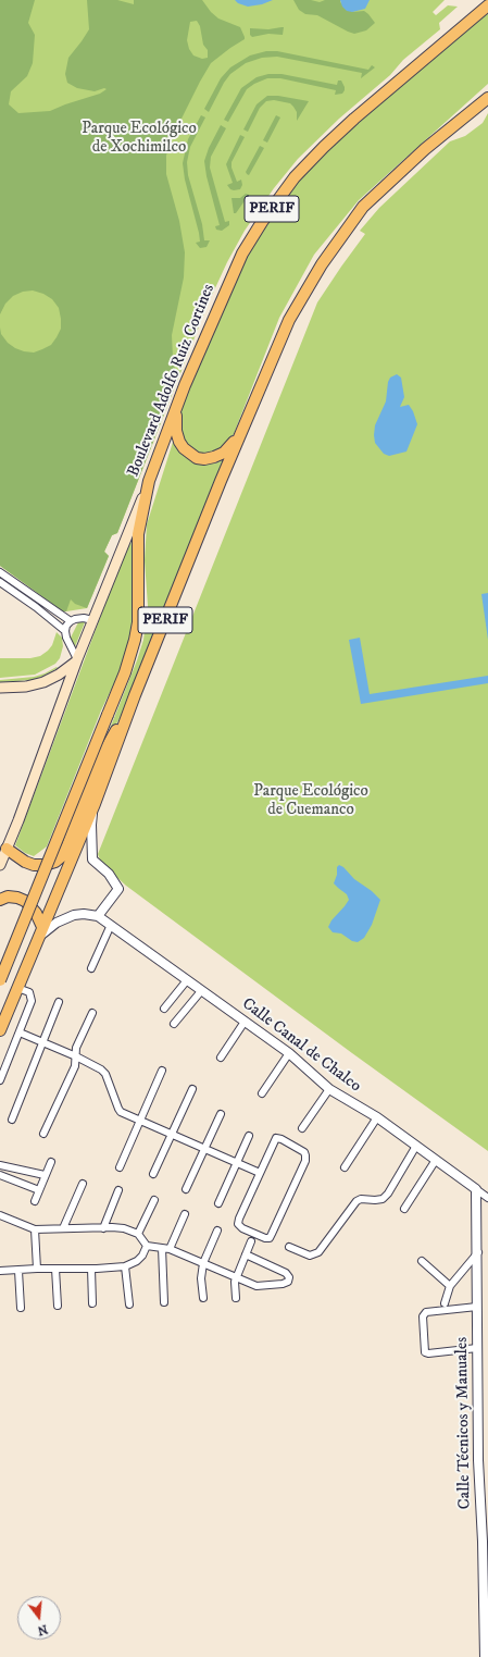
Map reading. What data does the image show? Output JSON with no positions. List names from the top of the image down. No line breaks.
{"streets":{"highway":["PERIF","Boulevard Adolfo Ruiz Cortines"],"street":["Calle Canal de Chalco","Calle Técnicos y Manuales"]},"crossings":[["PERIF","Boulevard Adolfo Ruiz Cortines"],["Calle Canal de Chalco","Calle Técnicos y Manuales"]],"parks":["Parque Ecológico de Xochimilco","Parque Ecológico de Cuemanco"],"north":"bottom"}
